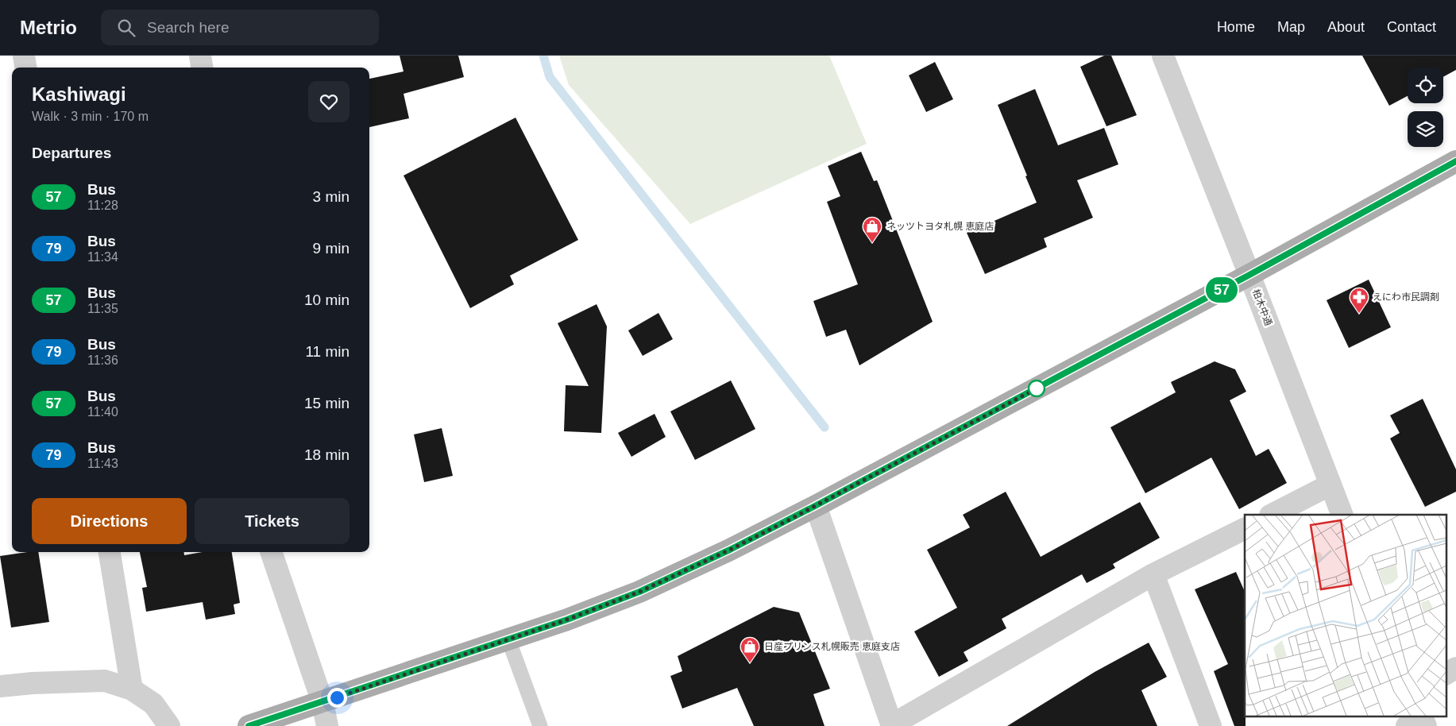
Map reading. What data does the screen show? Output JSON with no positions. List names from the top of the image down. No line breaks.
{"streets":{"street":["柏木中通"]},"places":{"shop":["ネッツトヨタ札幌 恵庭店","日産プリンス札幌販売 恵庭支店"],"pharmacy":["えにわ市民調剤"]},"lines":["bus line 57"],"page":{"header":"Metrio","search":"Search here","nav":["Home","Map","About","Contact"],"on_map":"57","heading":[["Kashiwagi","Walk · 3 min · 170 m"],"Departures"],"list":[{"mark":"57","name":"Bus","note":"11:28","value":"3 min"},{"mark":"79","name":"Bus","note":"11:34","value":"9 min"},{"mark":"57","name":"Bus","note":"11:35","value":"10 min"},{"mark":"79","name":"Bus","note":"11:36","value":"11 min"},{"mark":"57","name":"Bus","note":"11:40","value":"15 min"},{"mark":"79","name":"Bus","note":"11:43","value":"18 min"}],"buttons":["Directions","Tickets"]}}
